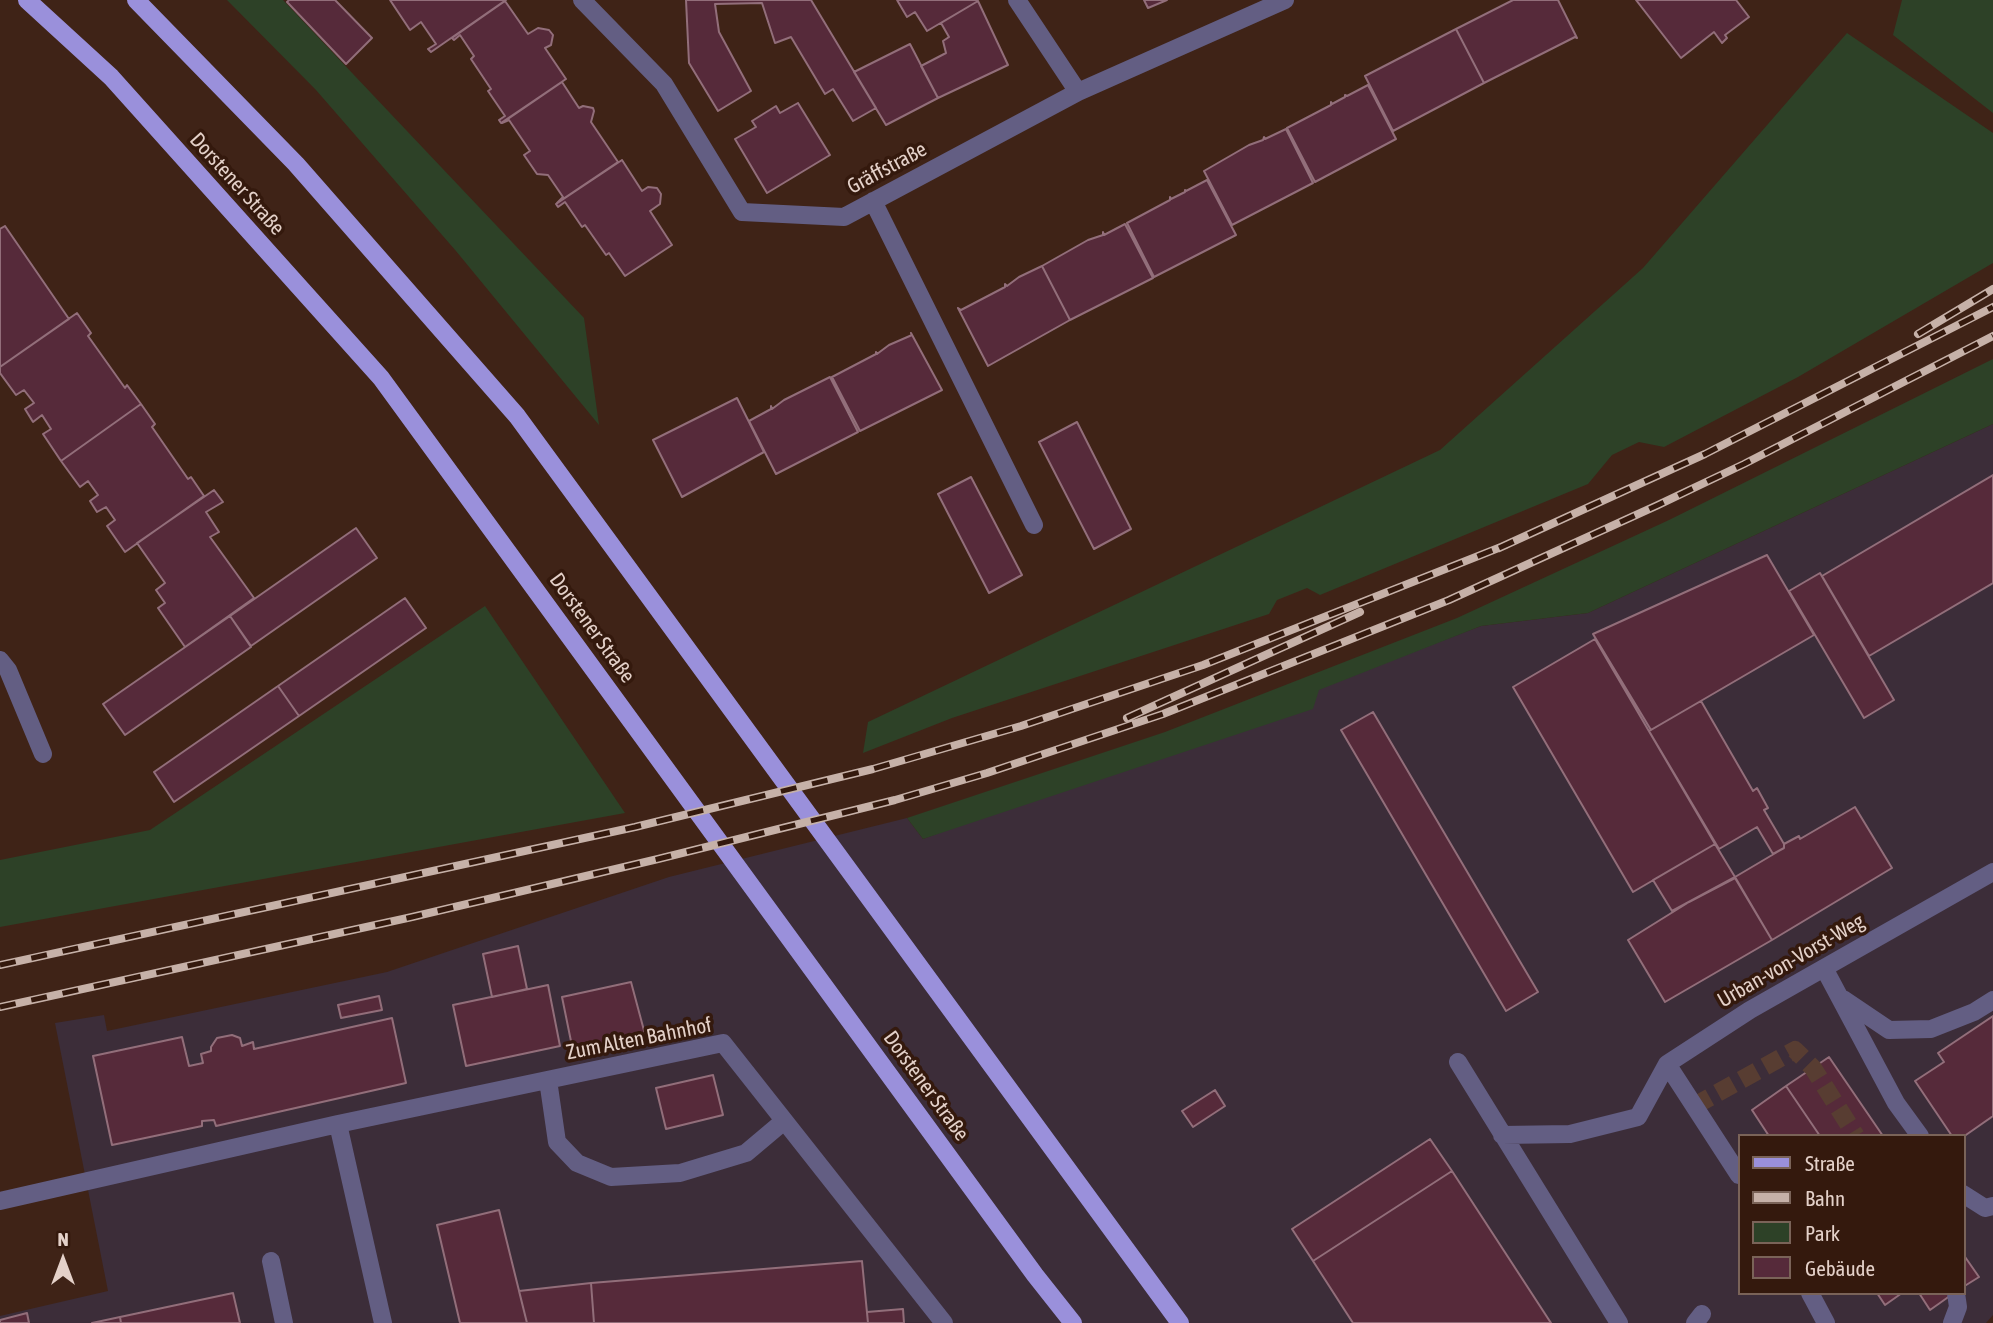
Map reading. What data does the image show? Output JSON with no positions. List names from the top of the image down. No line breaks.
{"streets":{"main road":["Dorstener Straße"],"street":["Gräffstraße","Urban-von-Vorst-Weg","Zum Alten Bahnhof"]},"legend":["Straße","Bahn","Park","Gebäude"],"north":"top"}
